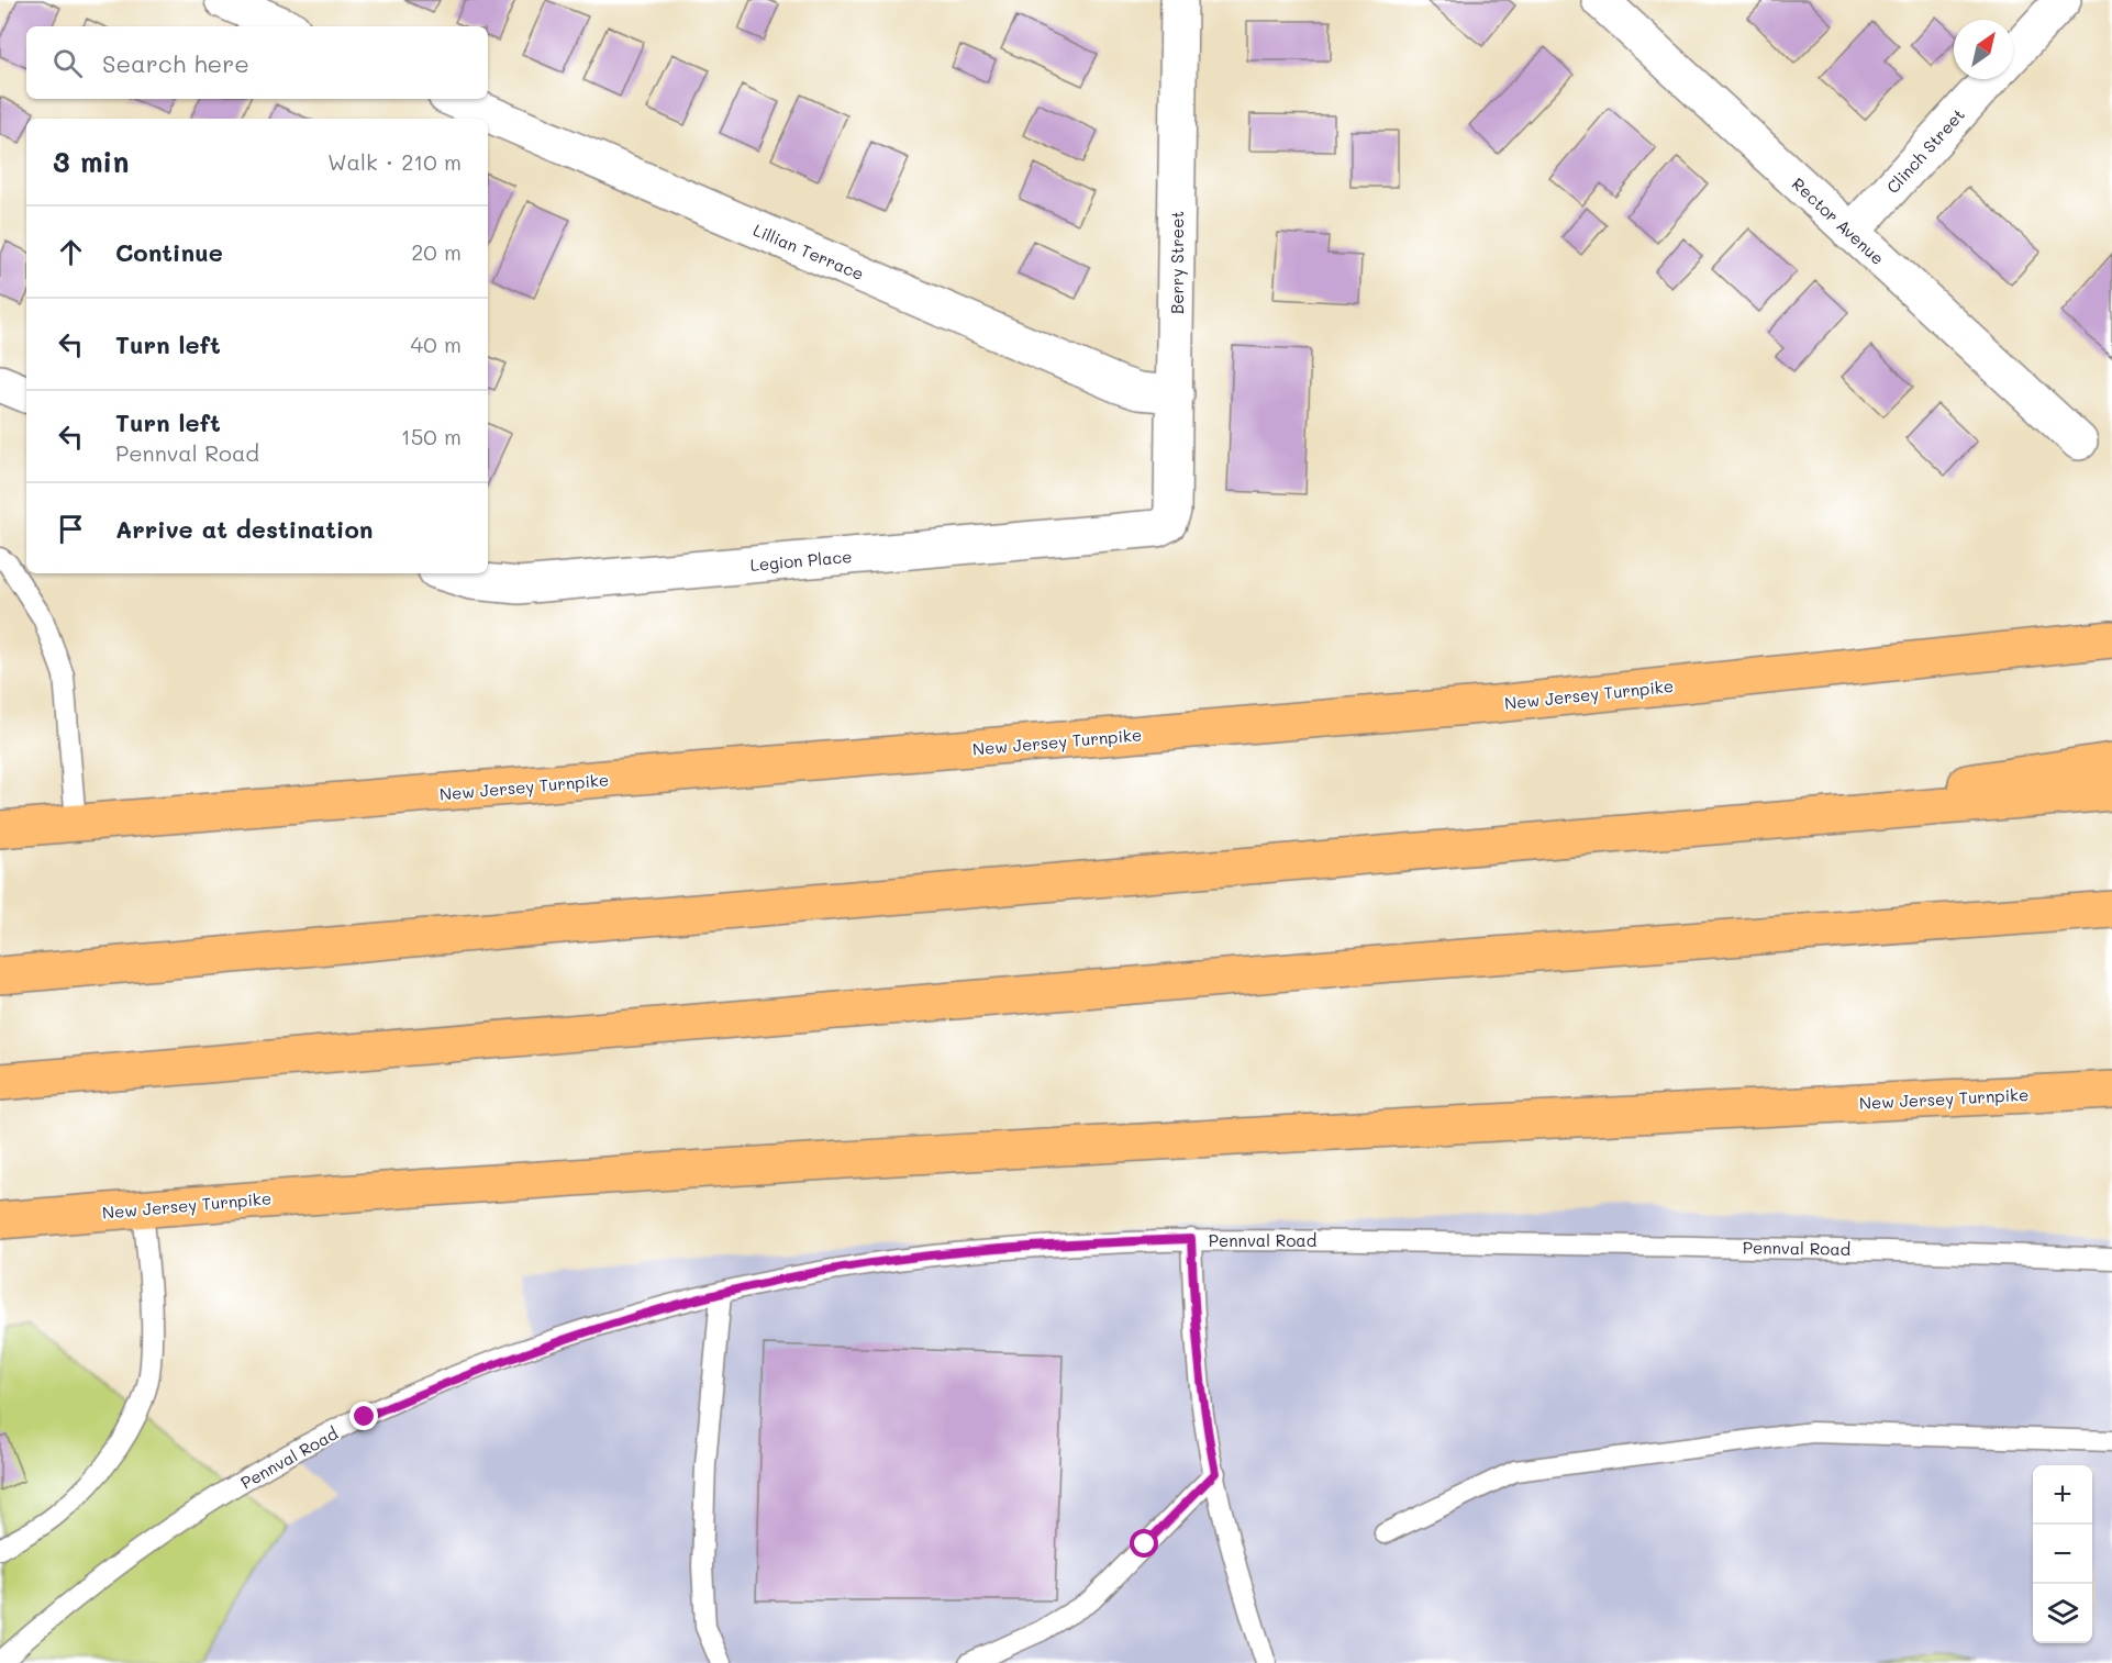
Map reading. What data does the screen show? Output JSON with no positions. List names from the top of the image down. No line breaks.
{"streets":{"highway":["New Jersey Turnpike"],"street":["Clinch Street","Rector Avenue","Lillian Terrace","Berry Street","Legion Place"],"lane":["Pennval Road"]},"crossings":[["Clinch Street","Rector Avenue"],["Lillian Terrace","Berry Street"],["Berry Street","Legion Place"]],"north":"top right","page":{"search":"Search here","heading":["3 min","Walk · 210 m"],"list":[["Continue","20 m"],["Turn left","40 m"],["Turn left","Pennval Road","150 m"],"Arrive at destination"],"map_buttons":["+","−"]}}
